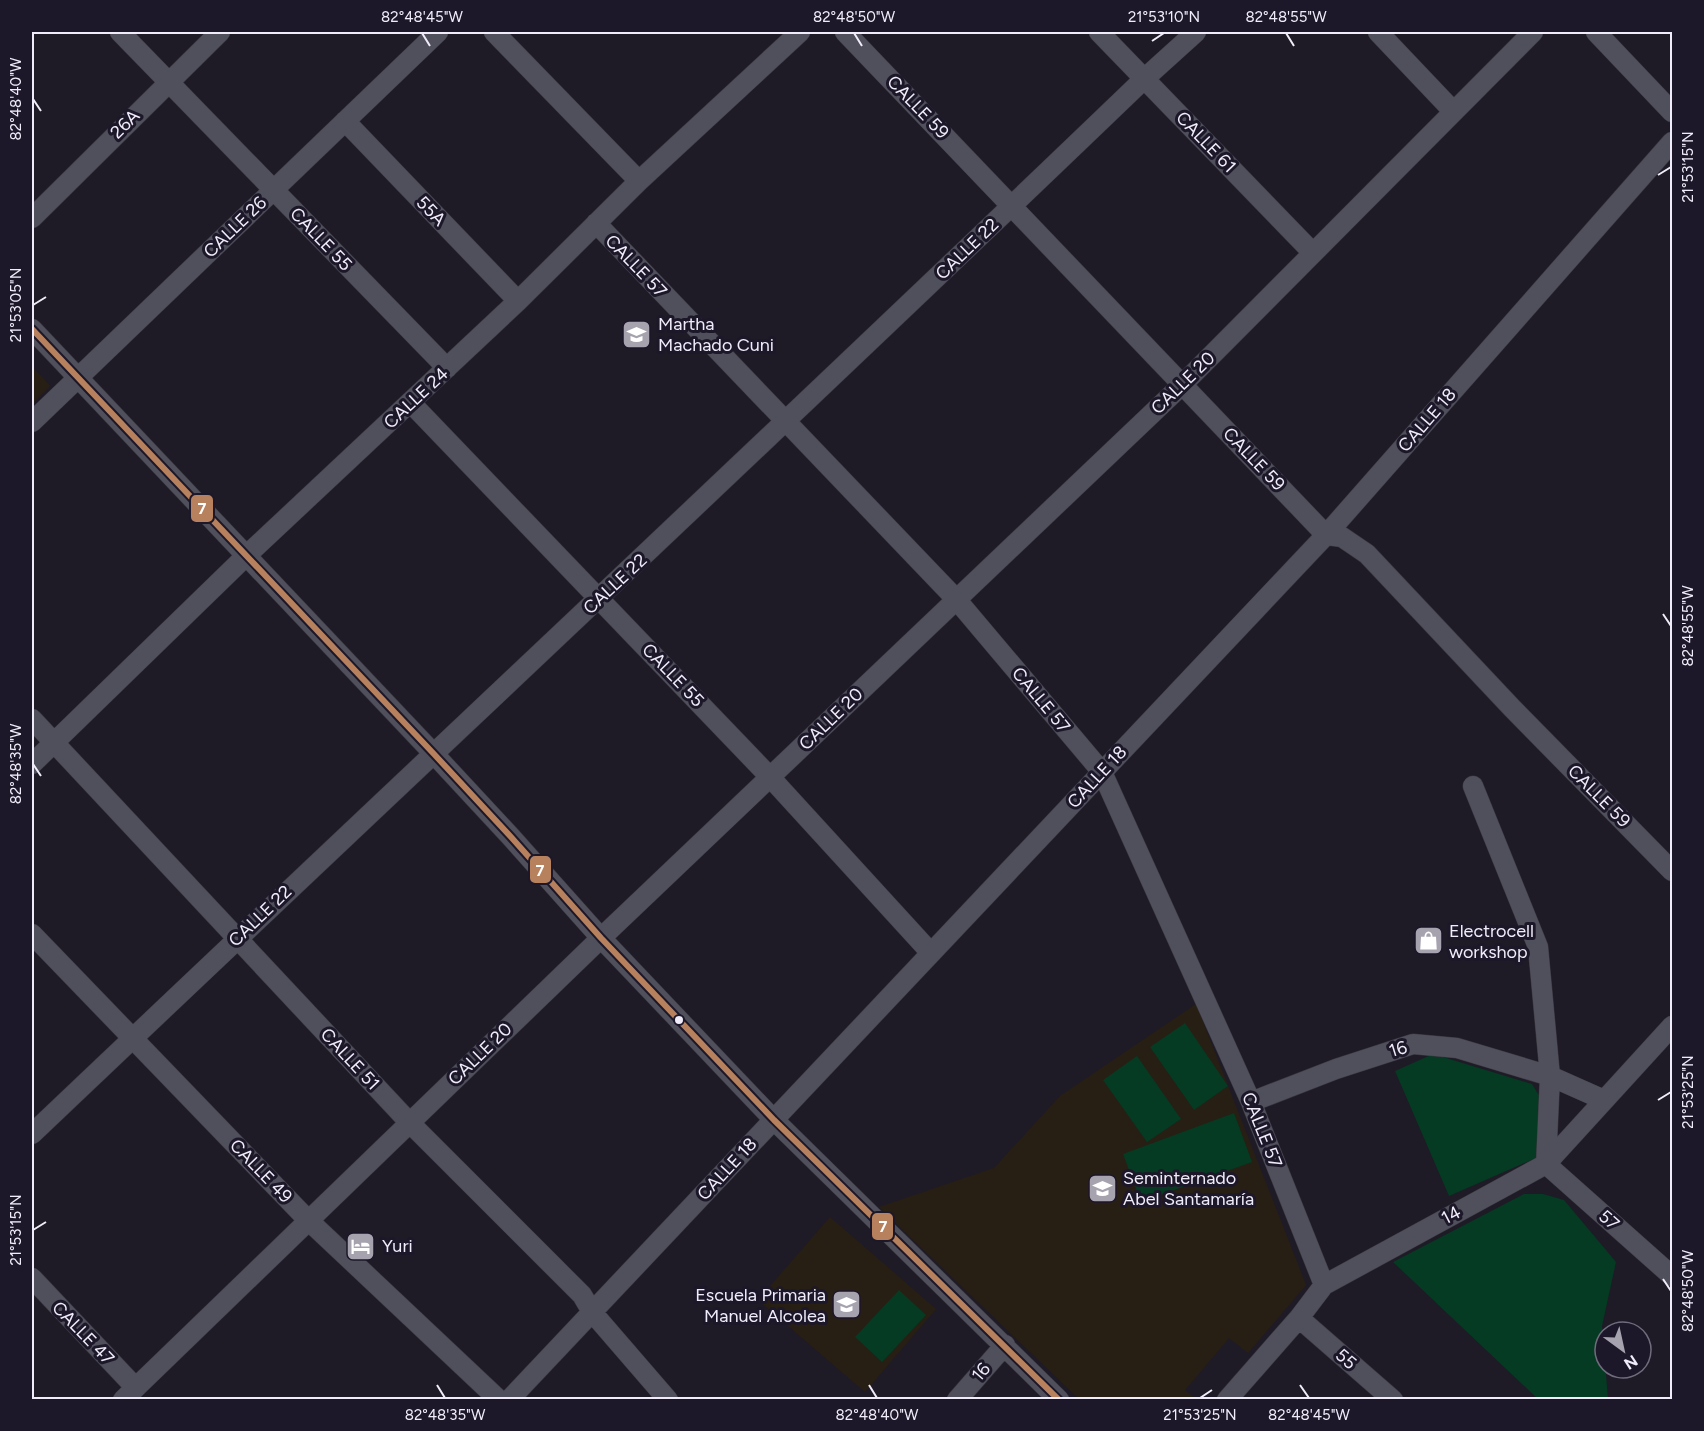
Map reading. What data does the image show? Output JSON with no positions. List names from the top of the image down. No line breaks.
{"streets":{"street":["CALLE 59","26A","CALLE 61","55A","CALLE 26","CALLE 55","CALLE 22","CALLE 57","CALLE 20","CALLE 24","CALLE 18","16","CALLE 51","CALLE 49","14","57","CALLE 47","55"]},"crossings":[["CALLE 59","CALLE 22"],["CALLE 59","CALLE 20"],["CALLE 59","CALLE 18"],["26A","CALLE 55"],["CALLE 61","CALLE 22"],["CALLE 61","CALLE 20"],["55A","CALLE 26"],["55A","CALLE 24"],["CALLE 26","CALLE 55"],["CALLE 55","CALLE 22"],["CALLE 55","CALLE 20"],["CALLE 55","CALLE 24"],["CALLE 55","CALLE 18"],["CALLE 22","CALLE 57"],["CALLE 22","CALLE 51"],["CALLE 22","CALLE 49"],["CALLE 57","CALLE 20"],["CALLE 57","CALLE 24"],["CALLE 57","CALLE 18"],["CALLE 57","16"],["CALLE 57","14"],["CALLE 20","CALLE 51"],["CALLE 20","CALLE 49"],["CALLE 20","CALLE 47"],["CALLE 24","CALLE 51"],["CALLE 18","CALLE 51"],["16","14"],["14","57"],["14","55"]],"places":{"school or university":["Martha Machado Cuni","Seminternado Abel Santamaría","Escuela Primaria Manuel Alcolea"],"shop":["Electrocell workshop"],"hotel":["Yuri"]},"lines":["transit line 7"],"north":"bottom right","coordinates":["82°48'45\"W","82°48'50\"W","21°53'10\"N","82°48'55\"W","82°48'40\"W","21°53'15\"N","21°53'05\"N","82°48'35\"W","21°53'25\"N"]}
